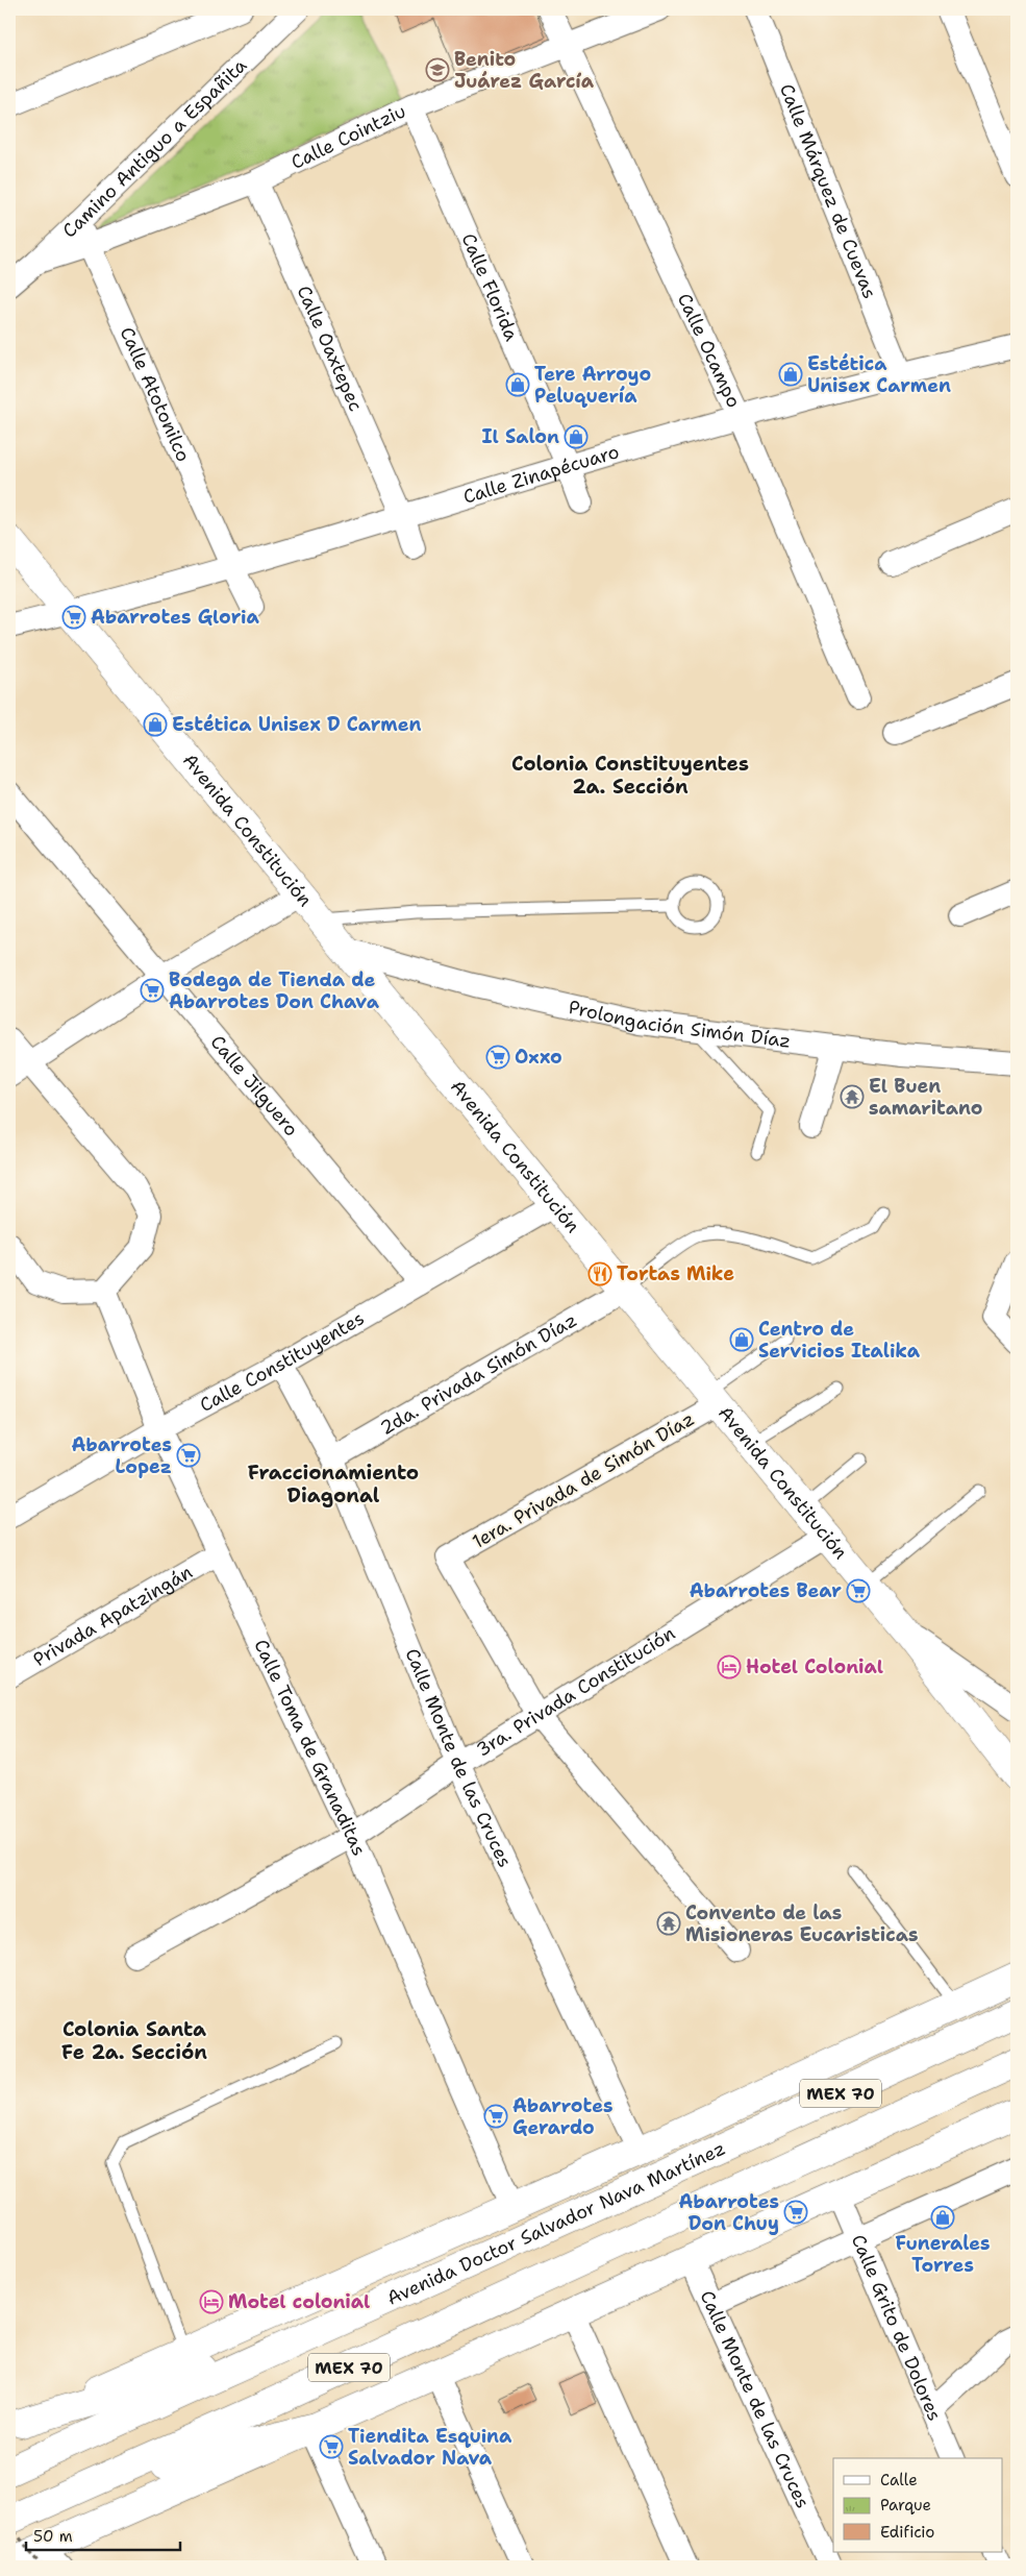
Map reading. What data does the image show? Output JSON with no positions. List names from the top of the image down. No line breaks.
{"streets":{"main road":["Avenida Constitución","MEX 70","Avenida Doctor Salvador Nava Martínez"],"street":["Calle Cointziu","Camino Antiguo a Españita","Calle Márquez de Cuevas","Calle Florida","Calle Oaxtepec","Calle Ocampo","Calle Atotonilco","Calle Zinapécuaro","Prolongación Simón Díaz","Calle Jilguero","Calle Constituyentes","2da. Privada Simón Díaz","1era. Privada de Simón Díaz","Privada Apatzingán","3ra. Privada Constitución","Calle Toma de Granaditas","Calle Monte de las Cruces","Calle Grito de Dolores"]},"crossings":[["Calle Cointziu","Camino Antiguo a Españita"],["Calle Cointziu","Calle Florida"],["Calle Cointziu","Calle Oaxtepec"],["Calle Cointziu","Calle Ocampo"],["Calle Cointziu","Calle Atotonilco"],["Camino Antiguo a Españita","Calle Atotonilco"],["Calle Márquez de Cuevas","Calle Zinapécuaro"],["Calle Florida","Calle Zinapécuaro"],["Calle Oaxtepec","Calle Zinapécuaro"],["Calle Ocampo","Calle Zinapécuaro"],["Calle Atotonilco","Calle Zinapécuaro"],["Calle Zinapécuaro","Avenida Constitución"],["Avenida Constitución","Prolongación Simón Díaz"],["Avenida Constitución","Calle Constituyentes"],["Avenida Constitución","2da. Privada Simón Díaz"],["Avenida Constitución","1era. Privada de Simón Díaz"],["Avenida Constitución","3ra. Privada Constitución"],["Calle Jilguero","Calle Constituyentes"],["Calle Constituyentes","Calle Toma de Granaditas"],["Calle Constituyentes","Calle Monte de las Cruces"],["2da. Privada Simón Díaz","Calle Monte de las Cruces"],["1era. Privada de Simón Díaz","3ra. Privada Constitución"],["Privada Apatzingán","Calle Toma de Granaditas"],["3ra. Privada Constitución","Calle Toma de Granaditas"],["3ra. Privada Constitución","Calle Monte de las Cruces"],["Calle Toma de Granaditas","Avenida Doctor Salvador Nava Martínez"],["Calle Monte de las Cruces","Avenida Doctor Salvador Nava Martínez"]],"districts":["Colonia Constituyentes 2a. Sección","Fraccionamiento Diagonal","Colonia Santa Fe 2a. Sección"],"places":{"school or university":["Benito Juárez García"],"shop":["Estética Unisex Carmen","Tere Arroyo Peluquería","Il Salon","Estética Unisex D Carmen","Centro de Servicios Italika","Funerales Torres"],"supermarket":["Abarrotes Gloria","Bodega de Tienda de Abarrotes Don Chava","Oxxo","Abarrotes Lopez","Abarrotes Bear","Abarrotes Gerardo","Abarrotes Don Chuy","Tiendita Esquina Salvador Nava"],"temple":["El Buen samaritano","Convento de las Misioneras Eucaristicas"],"restaurant":["Tortas Mike"],"hotel":["Hotel Colonial","Motel colonial"]},"legend":["Calle","Parque","Edificio"],"scale_bar":"50 m"}
